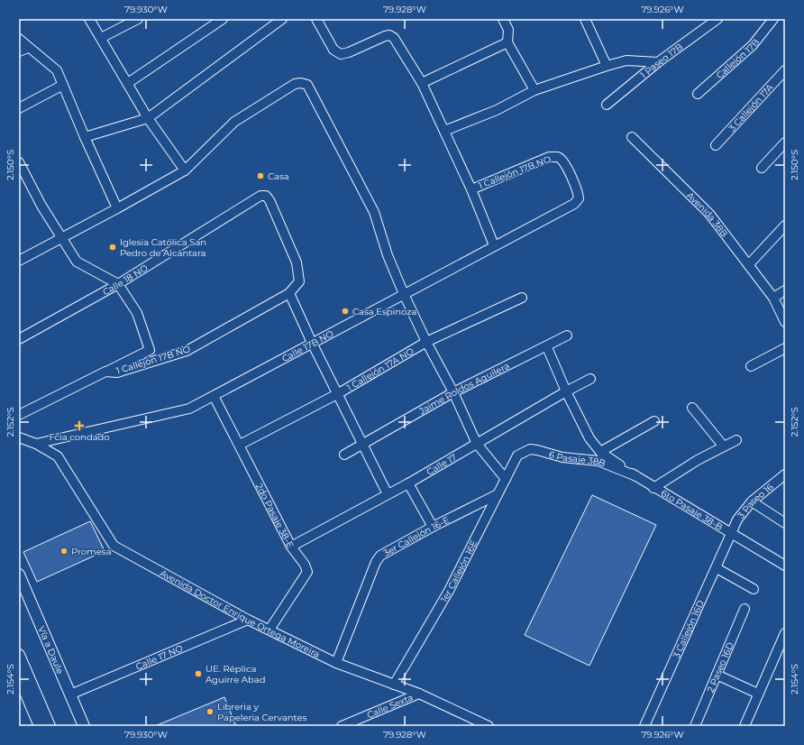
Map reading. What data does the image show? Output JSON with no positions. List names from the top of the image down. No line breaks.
{"streets":{"main road":["Vía a Daule"],"street":["Callejón 17B","1 Paseo 17B","3 Callejón 17A","1 Callejón 17B NO","Avenida 38B","Calle 18 NO","Calle 17B NO","1 Callejón 17A NO","Jaime Roldos Aguilera","6 Pasaje 38B","Calle 17","3 Paseo 16","6to Pasaje 38-B","2do Pasaje 38-E","3er Callejón 16-E","1er Callejón 16E","Avenida Doctor Enrique Ortega Moreira","3 Callejón 16D","Calle 17 NO","2 Paseo 16D","Calle Sexta"]},"crossings":[["1 Callejón 17B NO","Calle 18 NO"],["1 Callejón 17B NO","Calle 17B NO"],["Calle 17B NO","2do Pasaje 38-E"],["Calle 17B NO","Avenida Doctor Enrique Ortega Moreira"],["1 Callejón 17A NO","2do Pasaje 38-E"],["Jaime Roldos Aguilera","6to Pasaje 38-B"],["6 Pasaje 38B","6to Pasaje 38-B"],["6 Pasaje 38B","1er Callejón 16E"],["Calle 17","6to Pasaje 38-B"],["Calle 17","2do Pasaje 38-E"],["3 Paseo 16","6to Pasaje 38-B"],["3 Paseo 16","3 Callejón 16D"],["6to Pasaje 38-B","3 Callejón 16D"],["2do Pasaje 38-E","Avenida Doctor Enrique Ortega Moreira"],["3er Callejón 16-E","1er Callejón 16E"],["3er Callejón 16-E","Avenida Doctor Enrique Ortega Moreira"],["1er Callejón 16E","Avenida Doctor Enrique Ortega Moreira"],["Avenida Doctor Enrique Ortega Moreira","Calle 17 NO"],["Avenida Doctor Enrique Ortega Moreira","Calle Sexta"],["Vía a Daule","Calle 17 NO"]],"places":{"other":["Casa","Iglesia Católica San Pedro de Alcántara","Casa Espinoza","Promesa","UE. Réplica Aguirre Abad","Libreria y Papeleria Cervantes"],"health":["Fcia condado"]},"coordinates":["79.930°W","79.928°W","79.926°W","2.150°S","2.152°S","2.154°S"]}
